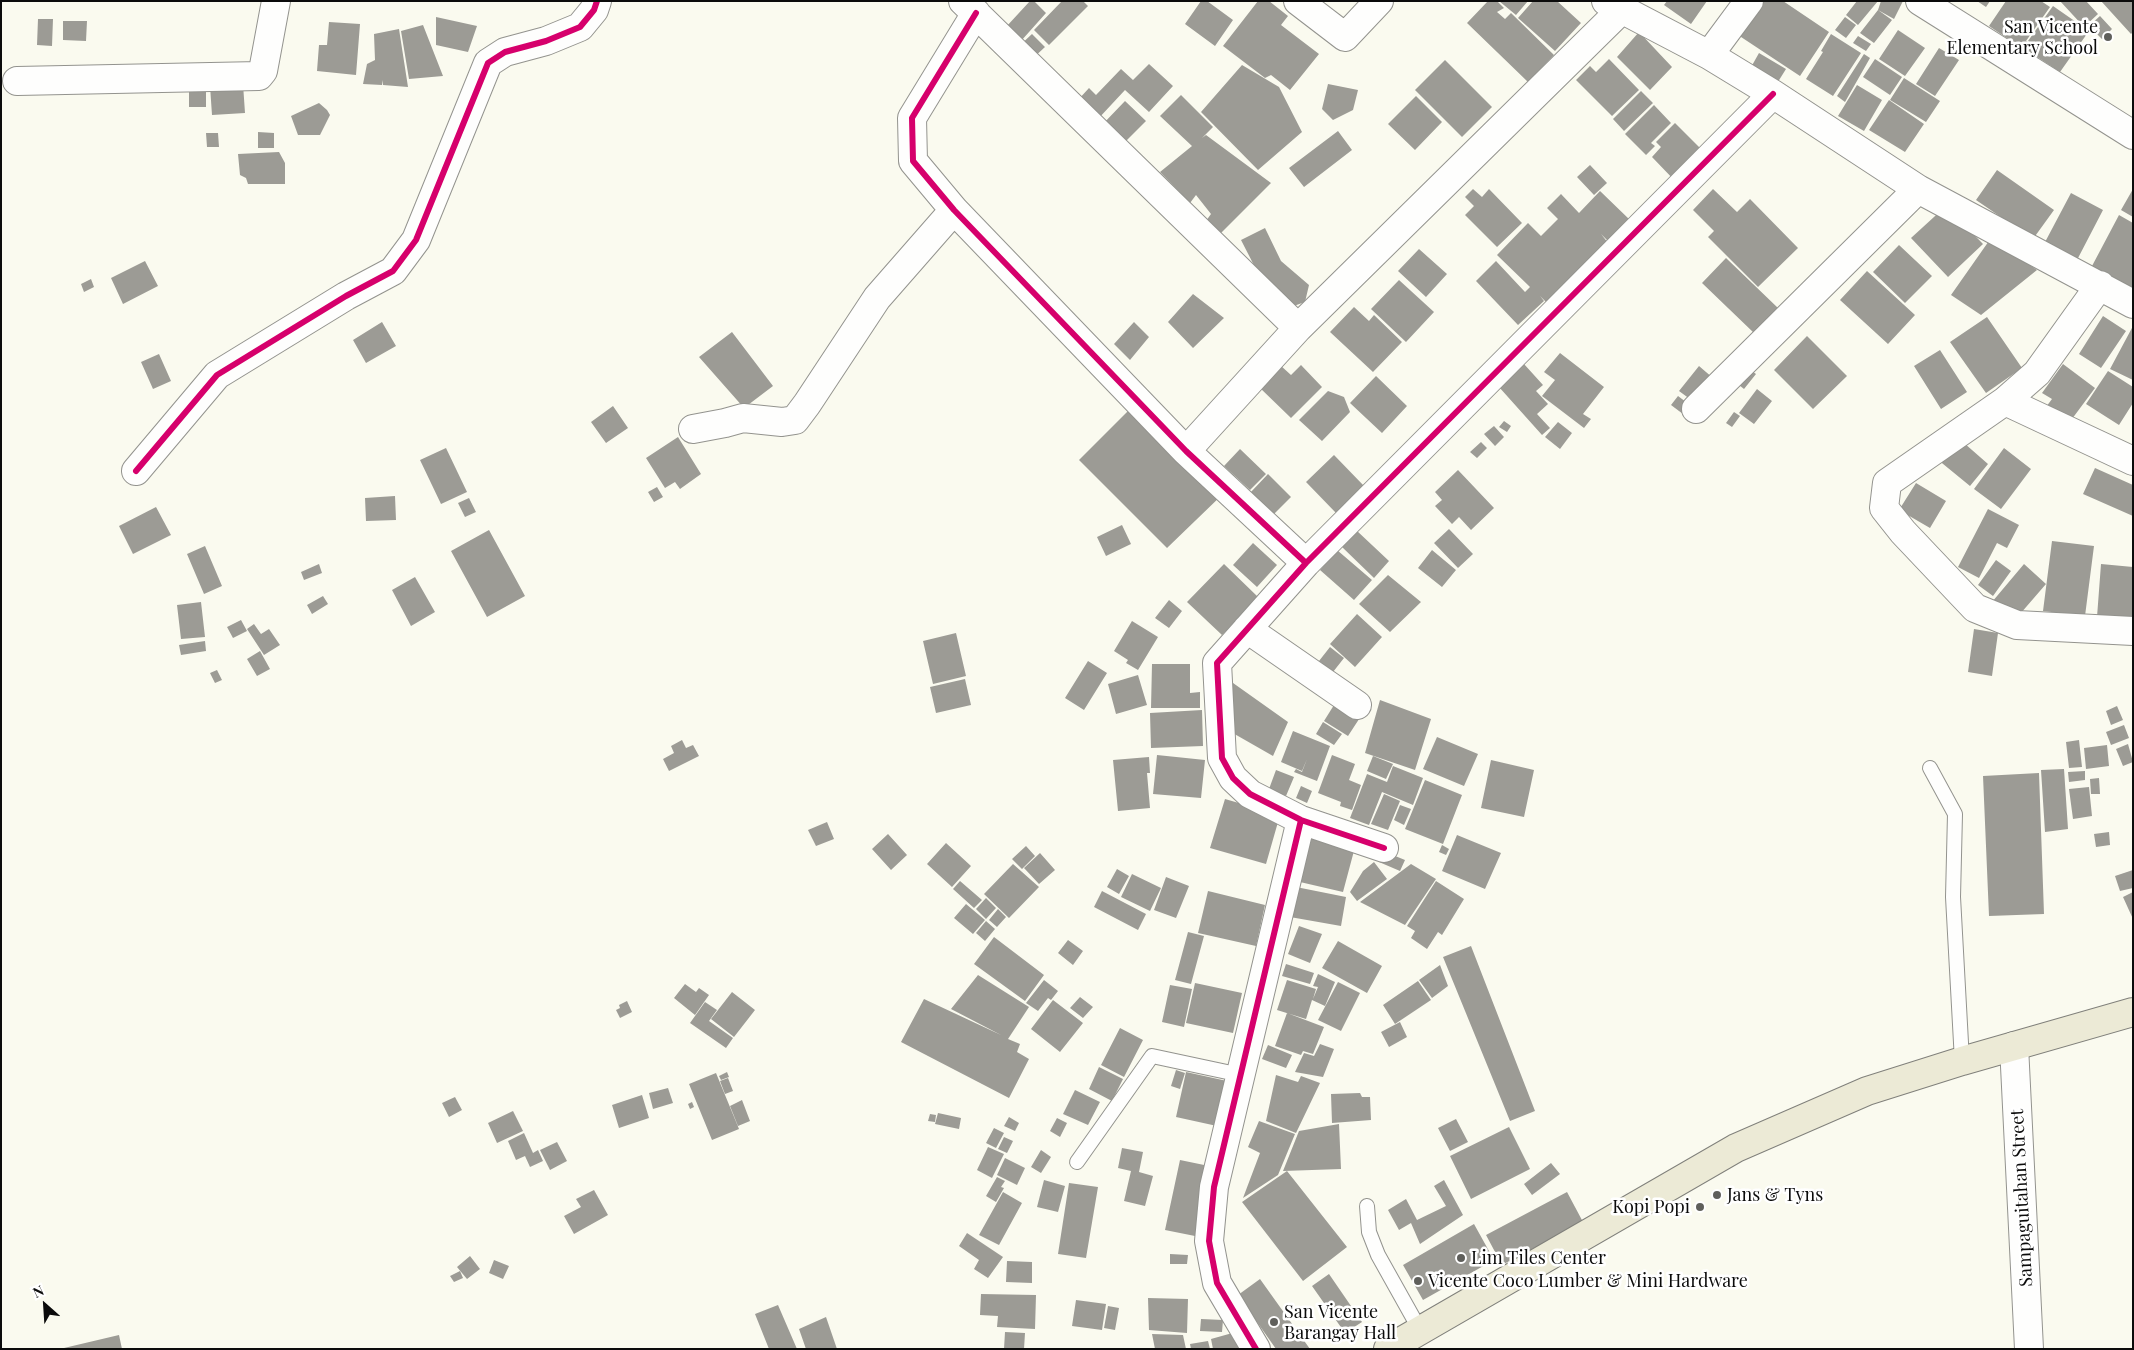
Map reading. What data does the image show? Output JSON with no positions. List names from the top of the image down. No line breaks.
{"streets":{"street":["Sampaguitahan Street"]},"places":["San Vicente Elementary School","Jans & Tyns","Kopi Popi","Lim Tiles Center","Vicente Coco Lumber & Mini Hardware","San Vicente Barangay Hall"],"north":"top left"}
